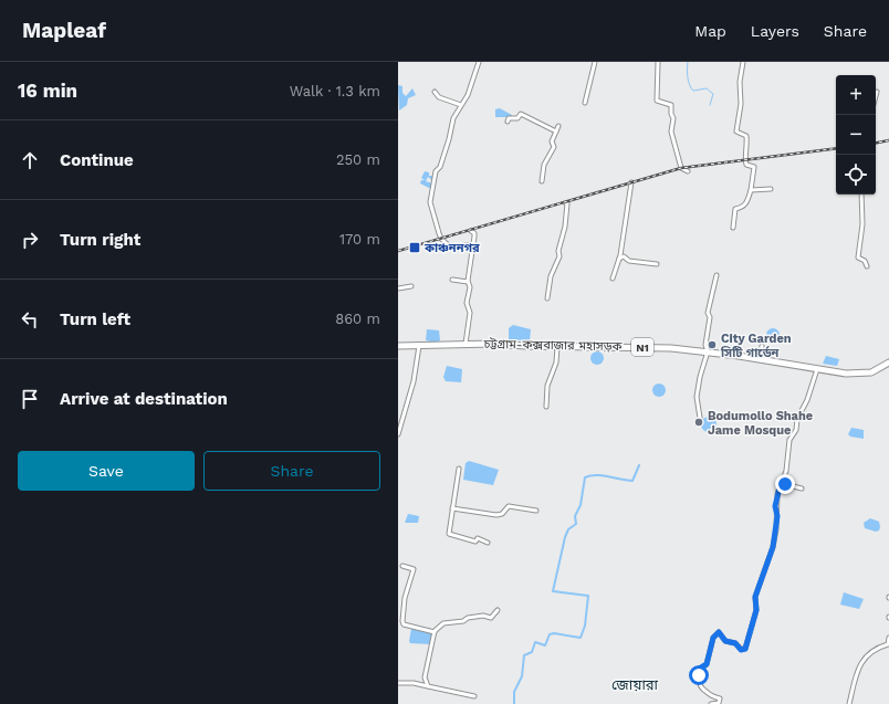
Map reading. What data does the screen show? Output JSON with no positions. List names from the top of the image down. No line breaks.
{"streets":{"highway":["চট্টগ্রাম-কক্সবাজার মহাসড়ক","N1"]},"districts":["জোয়ারা"],"places":{"transit":["কাঞ্চননগর"],"other":["City Garden সিটি গার্ডেন","Bodumollo Shahe Jame Mosque"]},"page":{"header":"Mapleaf","nav":["Map","Layers","Share"],"heading":["16 min","Walk · 1.3 km"],"map_buttons":["+","−"],"list":[["Continue","250 m"],["Turn right","170 m"],["Turn left","860 m"],"Arrive at destination"],"buttons":["Save","Share"]}}
